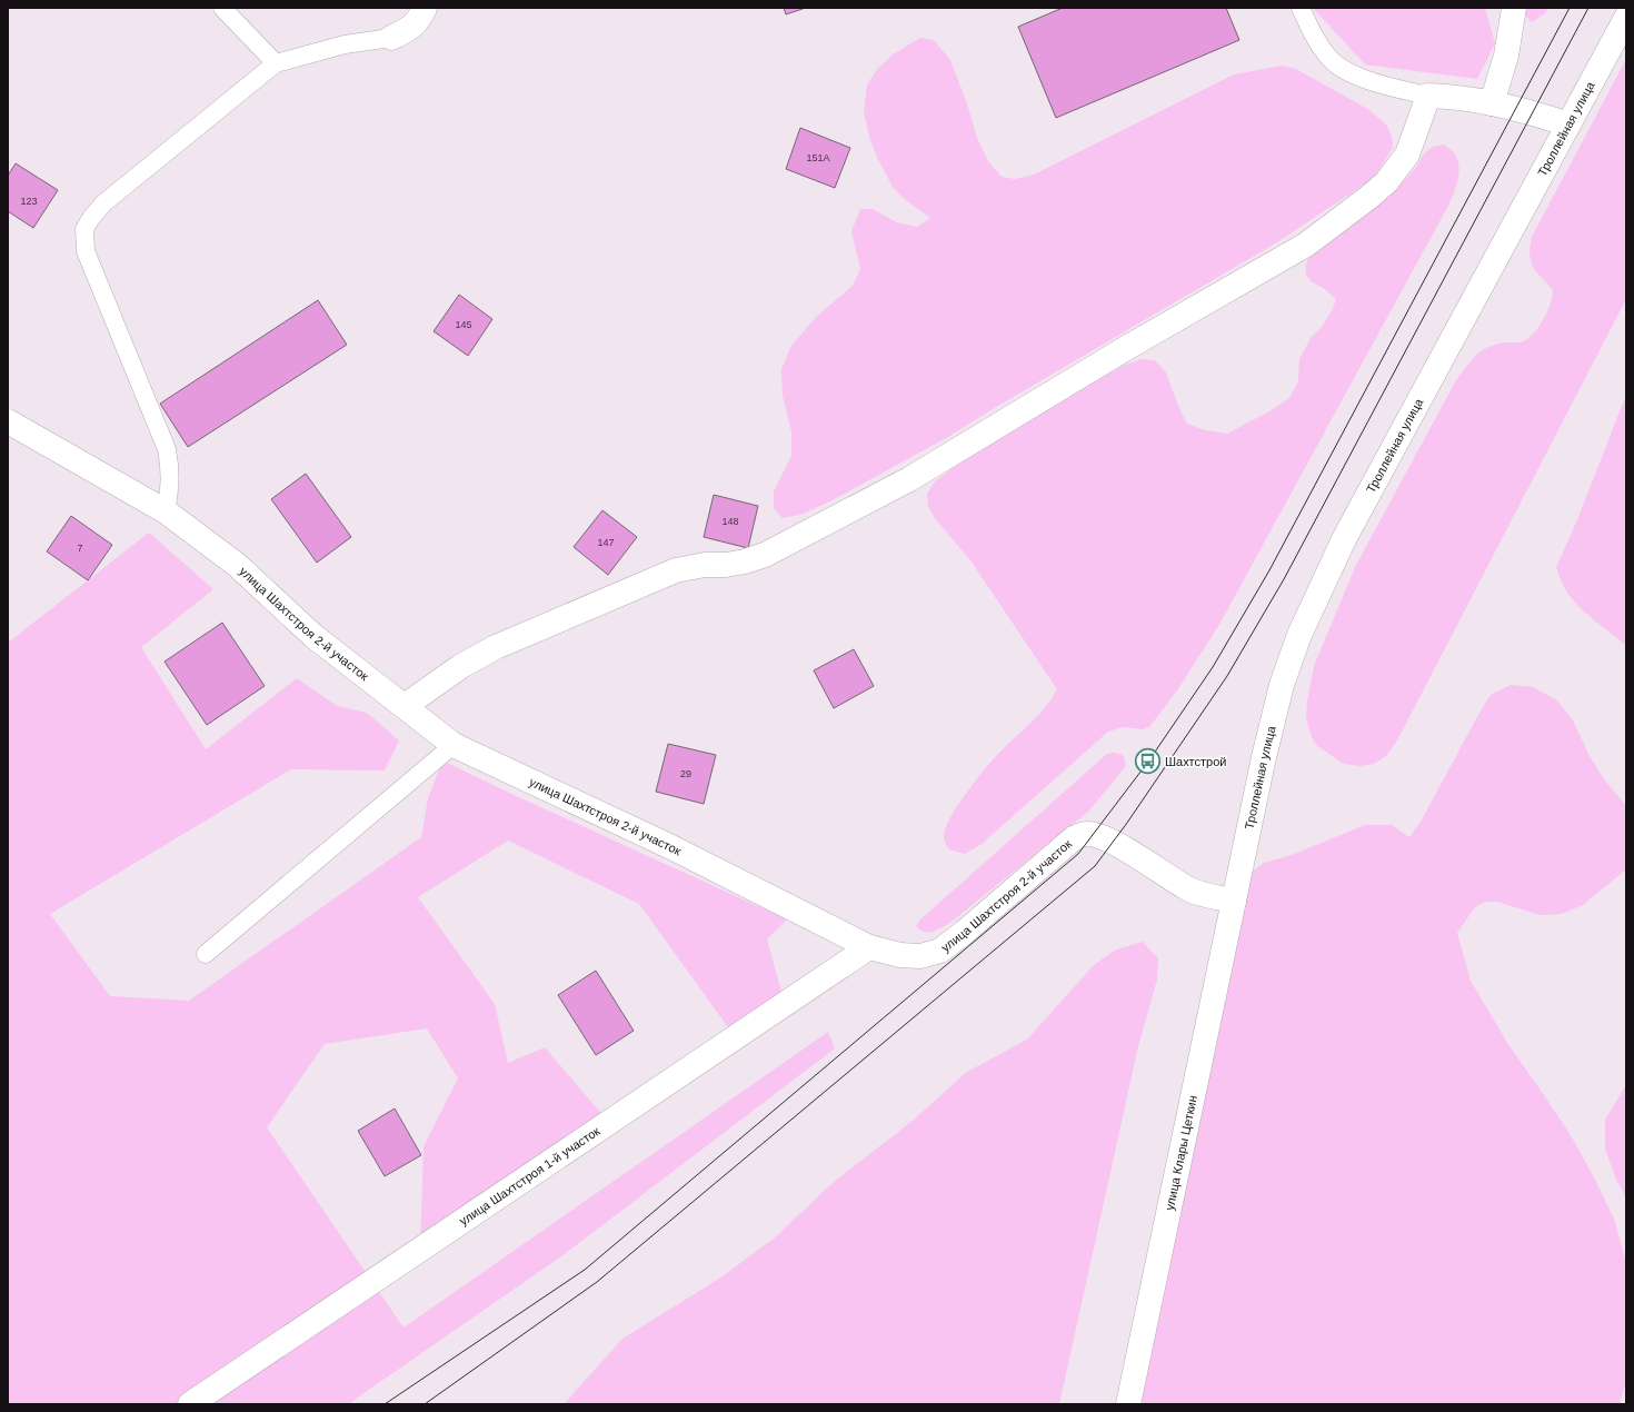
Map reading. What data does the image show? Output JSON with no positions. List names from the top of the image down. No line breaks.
{"streets":{"street":["Троллейная улица","улица Шахтстроя 2-й участок","улица Клары Цеткин","улица Шахтстроя 1-й участок"]},"crossings":[["Троллейная улица","улица Шахтстроя 2-й участок"],["Троллейная улица","улица Клары Цеткин"],["улица Шахтстроя 2-й участок","улица Клары Цеткин"],["улица Шахтстроя 2-й участок","улица Шахтстроя 1-й участок"]],"places":{"bus stop":["Шахтстрой"]},"house_numbers":["151А","123","145","148","147","7","29"]}
